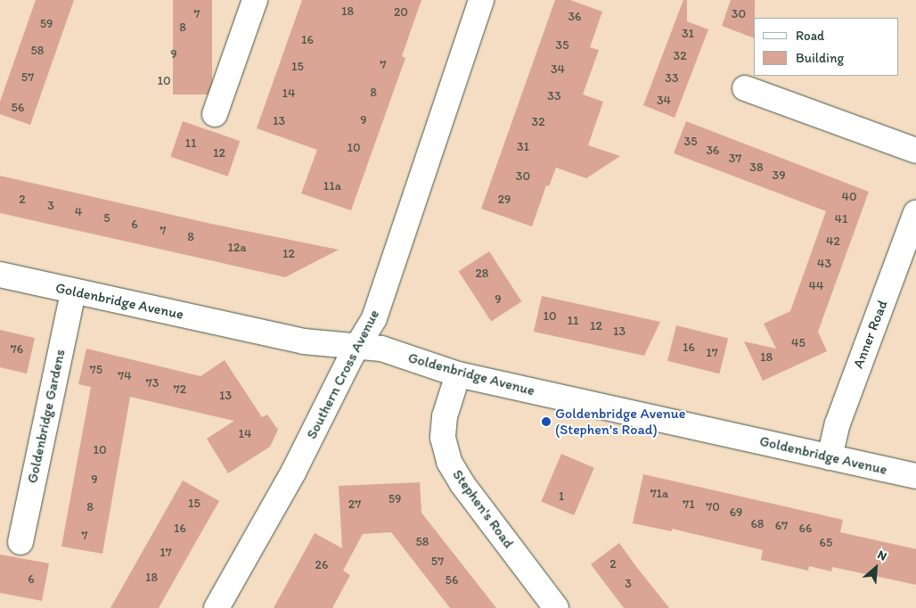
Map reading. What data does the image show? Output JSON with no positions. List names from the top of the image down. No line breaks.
{"streets":{"street":["Goldenbridge Avenue","Anner Road","Southern Cross Avenue","Goldenbridge Gardens","Stephen's Road"]},"crossings":[["Goldenbridge Avenue","Anner Road"],["Goldenbridge Avenue","Southern Cross Avenue"],["Goldenbridge Avenue","Goldenbridge Gardens"],["Goldenbridge Avenue","Stephen's Road"]],"places":["Goldenbridge Avenue (Stephen's Road)"],"house_numbers":["18","20","7","30","36","59","8","31","16","35","58","9","32","7","15","34","57","33","10","8","14","33","34","56","9","13","32","35","11","31","10","36","12","37","38","39","30","11a","40","2","29","3","4","5","41","6","7","8","42","12a","12","43","28","44","9","10","11","12","13","45","16","76","17","18","75","74","73","72","13","14","10","9","71a","1","59","15","27","71","8","70","69","68","67","16","66","7","58","65","17","57","2","26","18","6","56","3"],"legend":["Road","Building"],"north":"top right"}
